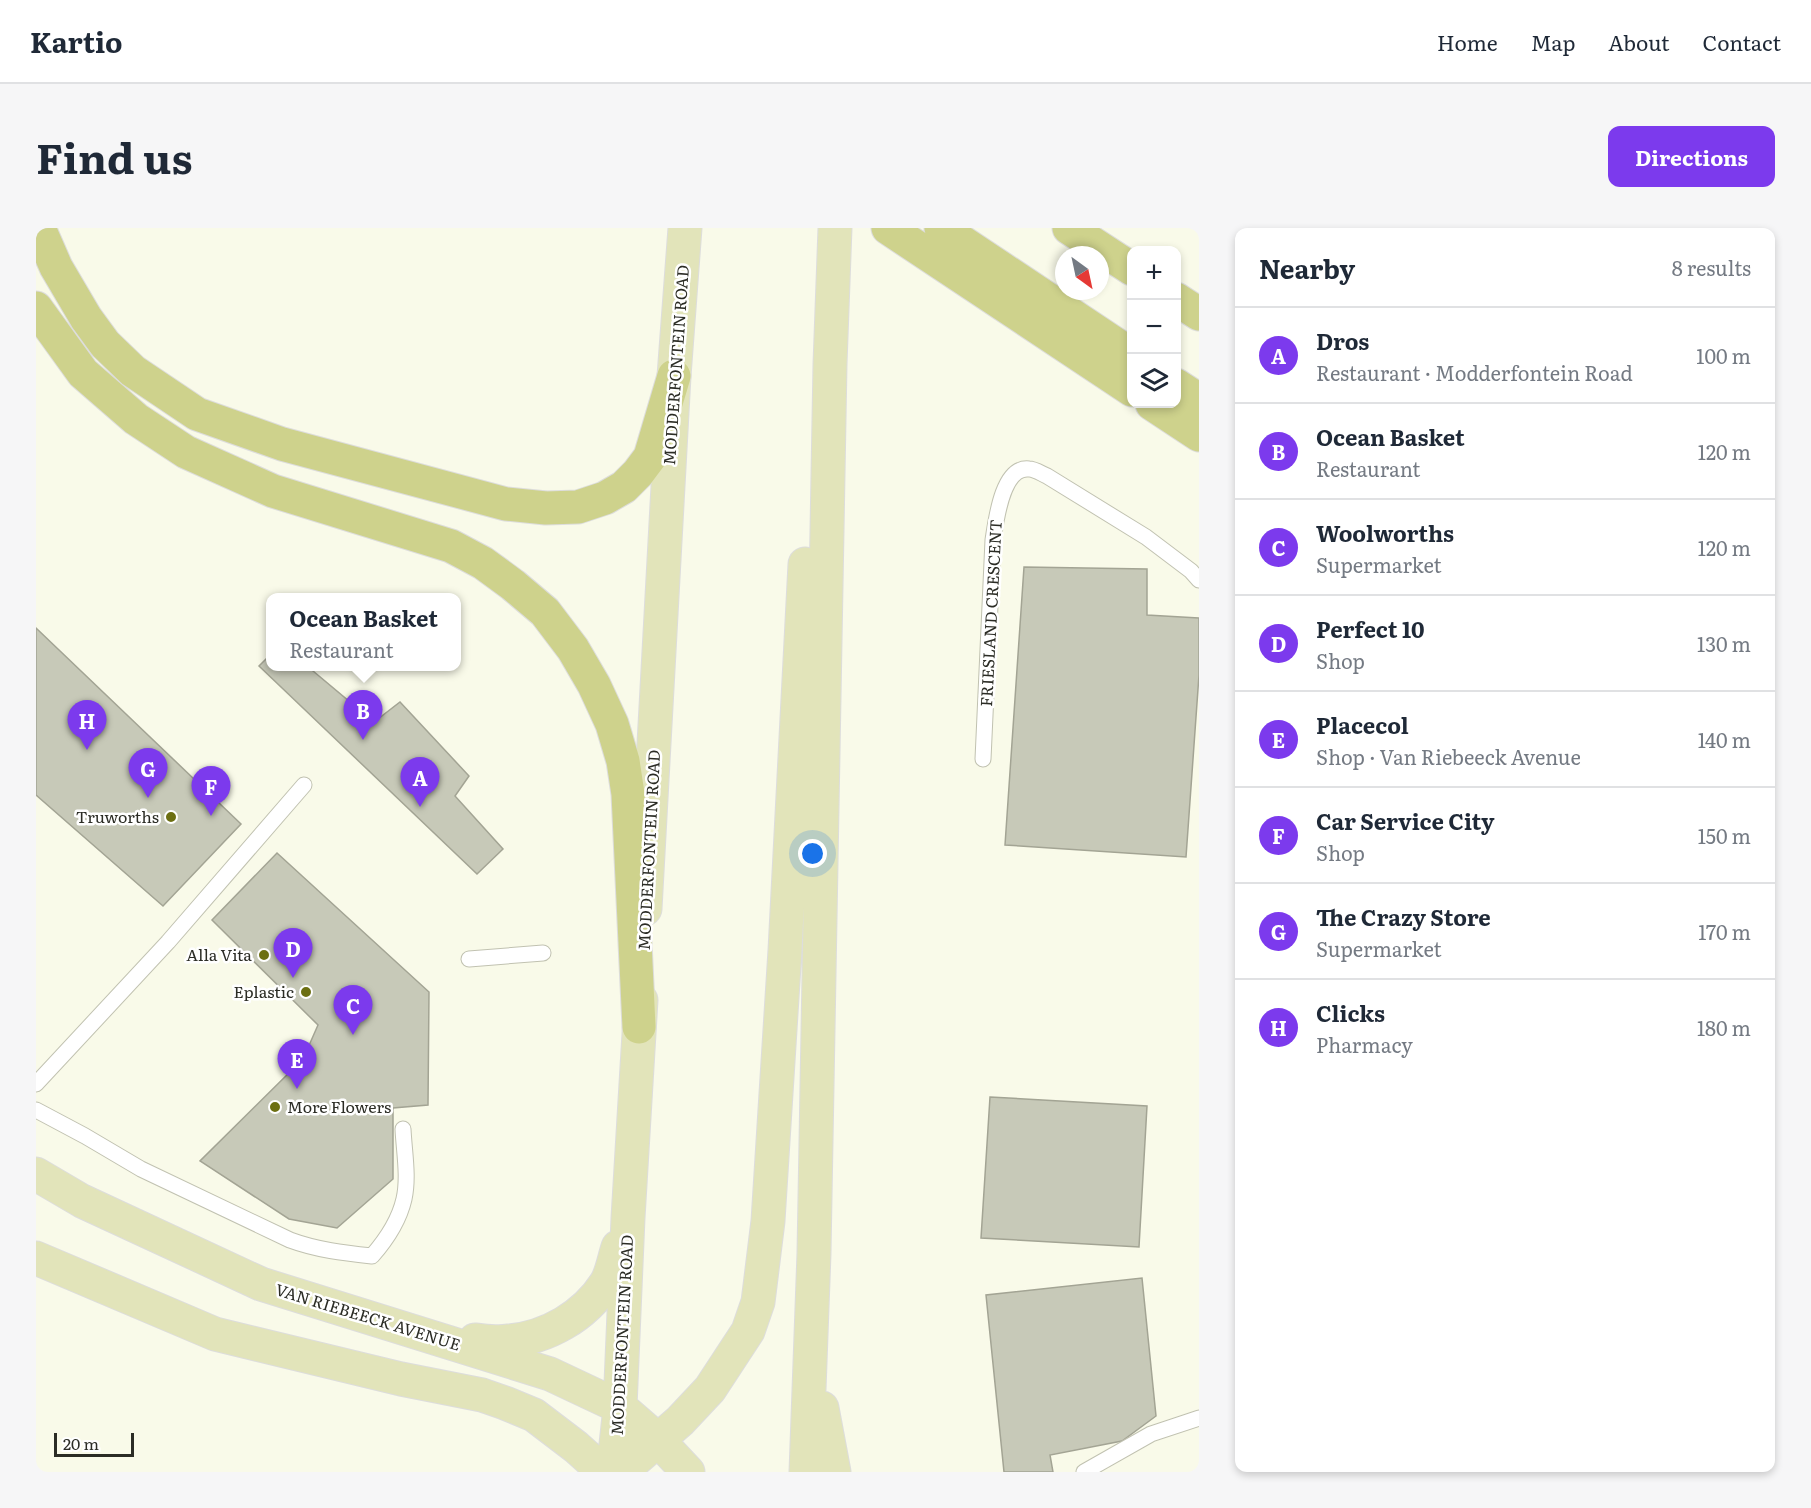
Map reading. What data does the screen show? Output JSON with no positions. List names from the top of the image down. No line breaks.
{"streets":{"main road":["MODDERFONTEIN ROAD","VAN RIEBEECK AVENUE"],"lane":["FRIESLAND CRESCENT"]},"crossings":[["MODDERFONTEIN ROAD","VAN RIEBEECK AVENUE"]],"places":["Truworths","Alla Vita","Eplastic","More Flowers"],"scale_bar":"20 m","north":"bottom right","page":{"header":"Kartio","nav":["Home","Map","About","Contact"],"title":"Find us","buttons":"Directions","heading":["Nearby","8 results"],"map_buttons":["+","−"],"list":[{"mark":"A","name":"Dros","note":"Restaurant · Modderfontein Road","value":"100 m"},{"mark":"B","name":"Ocean Basket","note":"Restaurant","value":"120 m"},{"mark":"C","name":"Woolworths","note":"Supermarket","value":"120 m"},{"mark":"D","name":"Perfect 10","note":"Shop","value":"130 m"},{"mark":"E","name":"Placecol","note":"Shop · Van Riebeeck Avenue","value":"140 m"},{"mark":"F","name":"Car Service City","note":"Shop","value":"150 m"},{"mark":"G","name":"The Crazy Store","note":"Supermarket","value":"170 m"},{"mark":"H","name":"Clicks","note":"Pharmacy","value":"180 m"}],"popup":["Ocean Basket","Restaurant"],"pins":["B","H","G","A","F","D","C","E"],"scale":"20 m"}}
